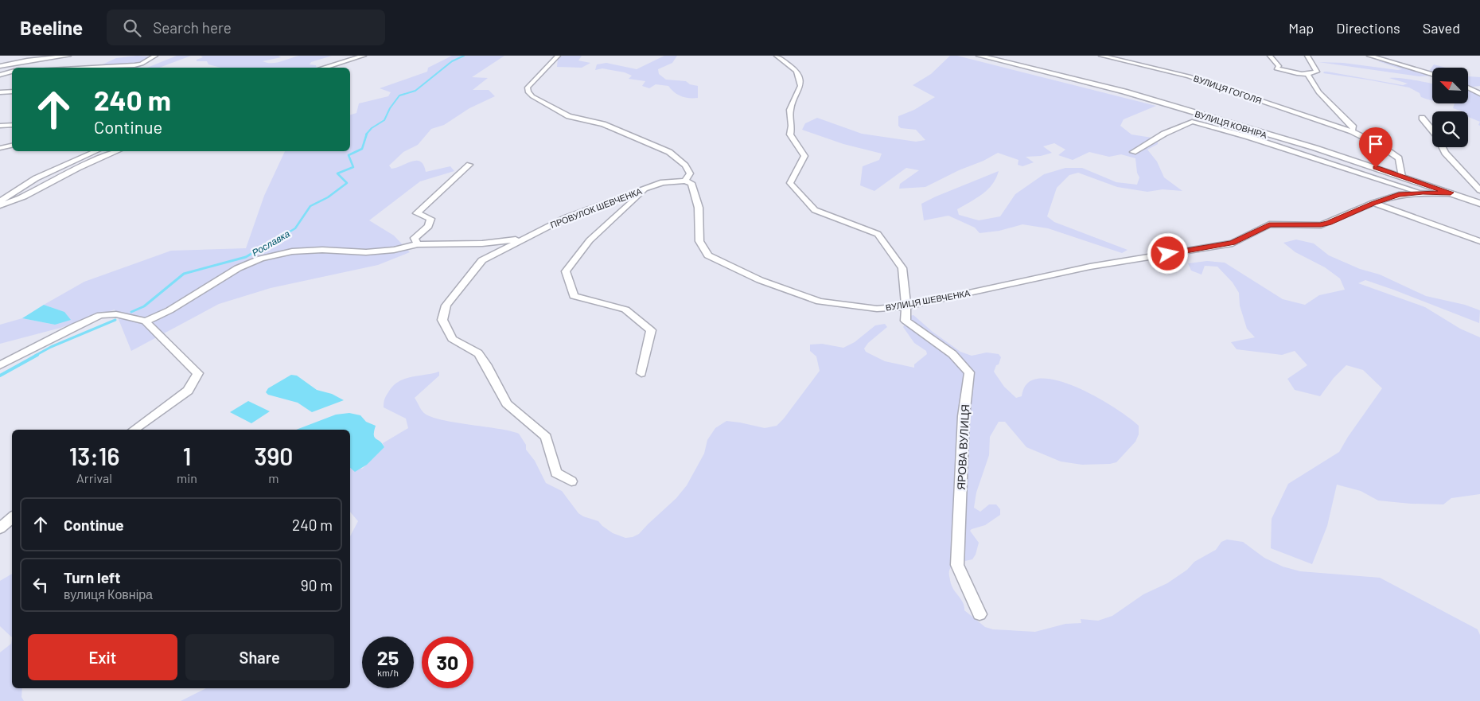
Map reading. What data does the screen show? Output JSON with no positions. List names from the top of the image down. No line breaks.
{"streets":{"street":["ВУЛИЦЯ ГОГОЛЯ","ВУЛИЦЯ КОВНІРА","ПРОВУЛОК ШЕВЧЕНКА","ВУЛИЦЯ ШЕВЧЕНКА","ЯРОВА ВУЛИЦЯ"]},"crossings":[["ВУЛИЦЯ ГОГОЛЯ","ВУЛИЦЯ КОВНІРА"],["ПРОВУЛОК ШЕВЧЕНКА","ВУЛИЦЯ ШЕВЧЕНКА"],["ВУЛИЦЯ ШЕВЧЕНКА","ЯРОВА ВУЛИЦЯ"]],"water":["Рославка"],"north":"top left","page":{"header":"Beeline","search":"Search here","nav":["Map","Directions","Saved"],"turn":["240 m","Continue"],"eta":["13:16","Arrival","1","min","390","m"],"list":[{"name":"Continue","value":"240 m"},{"name":"Turn left","note":"вулиця Ковніра","value":"90 m"}],"buttons":["Exit","Share"],"speed":"25 km/h","limit":"30"}}
